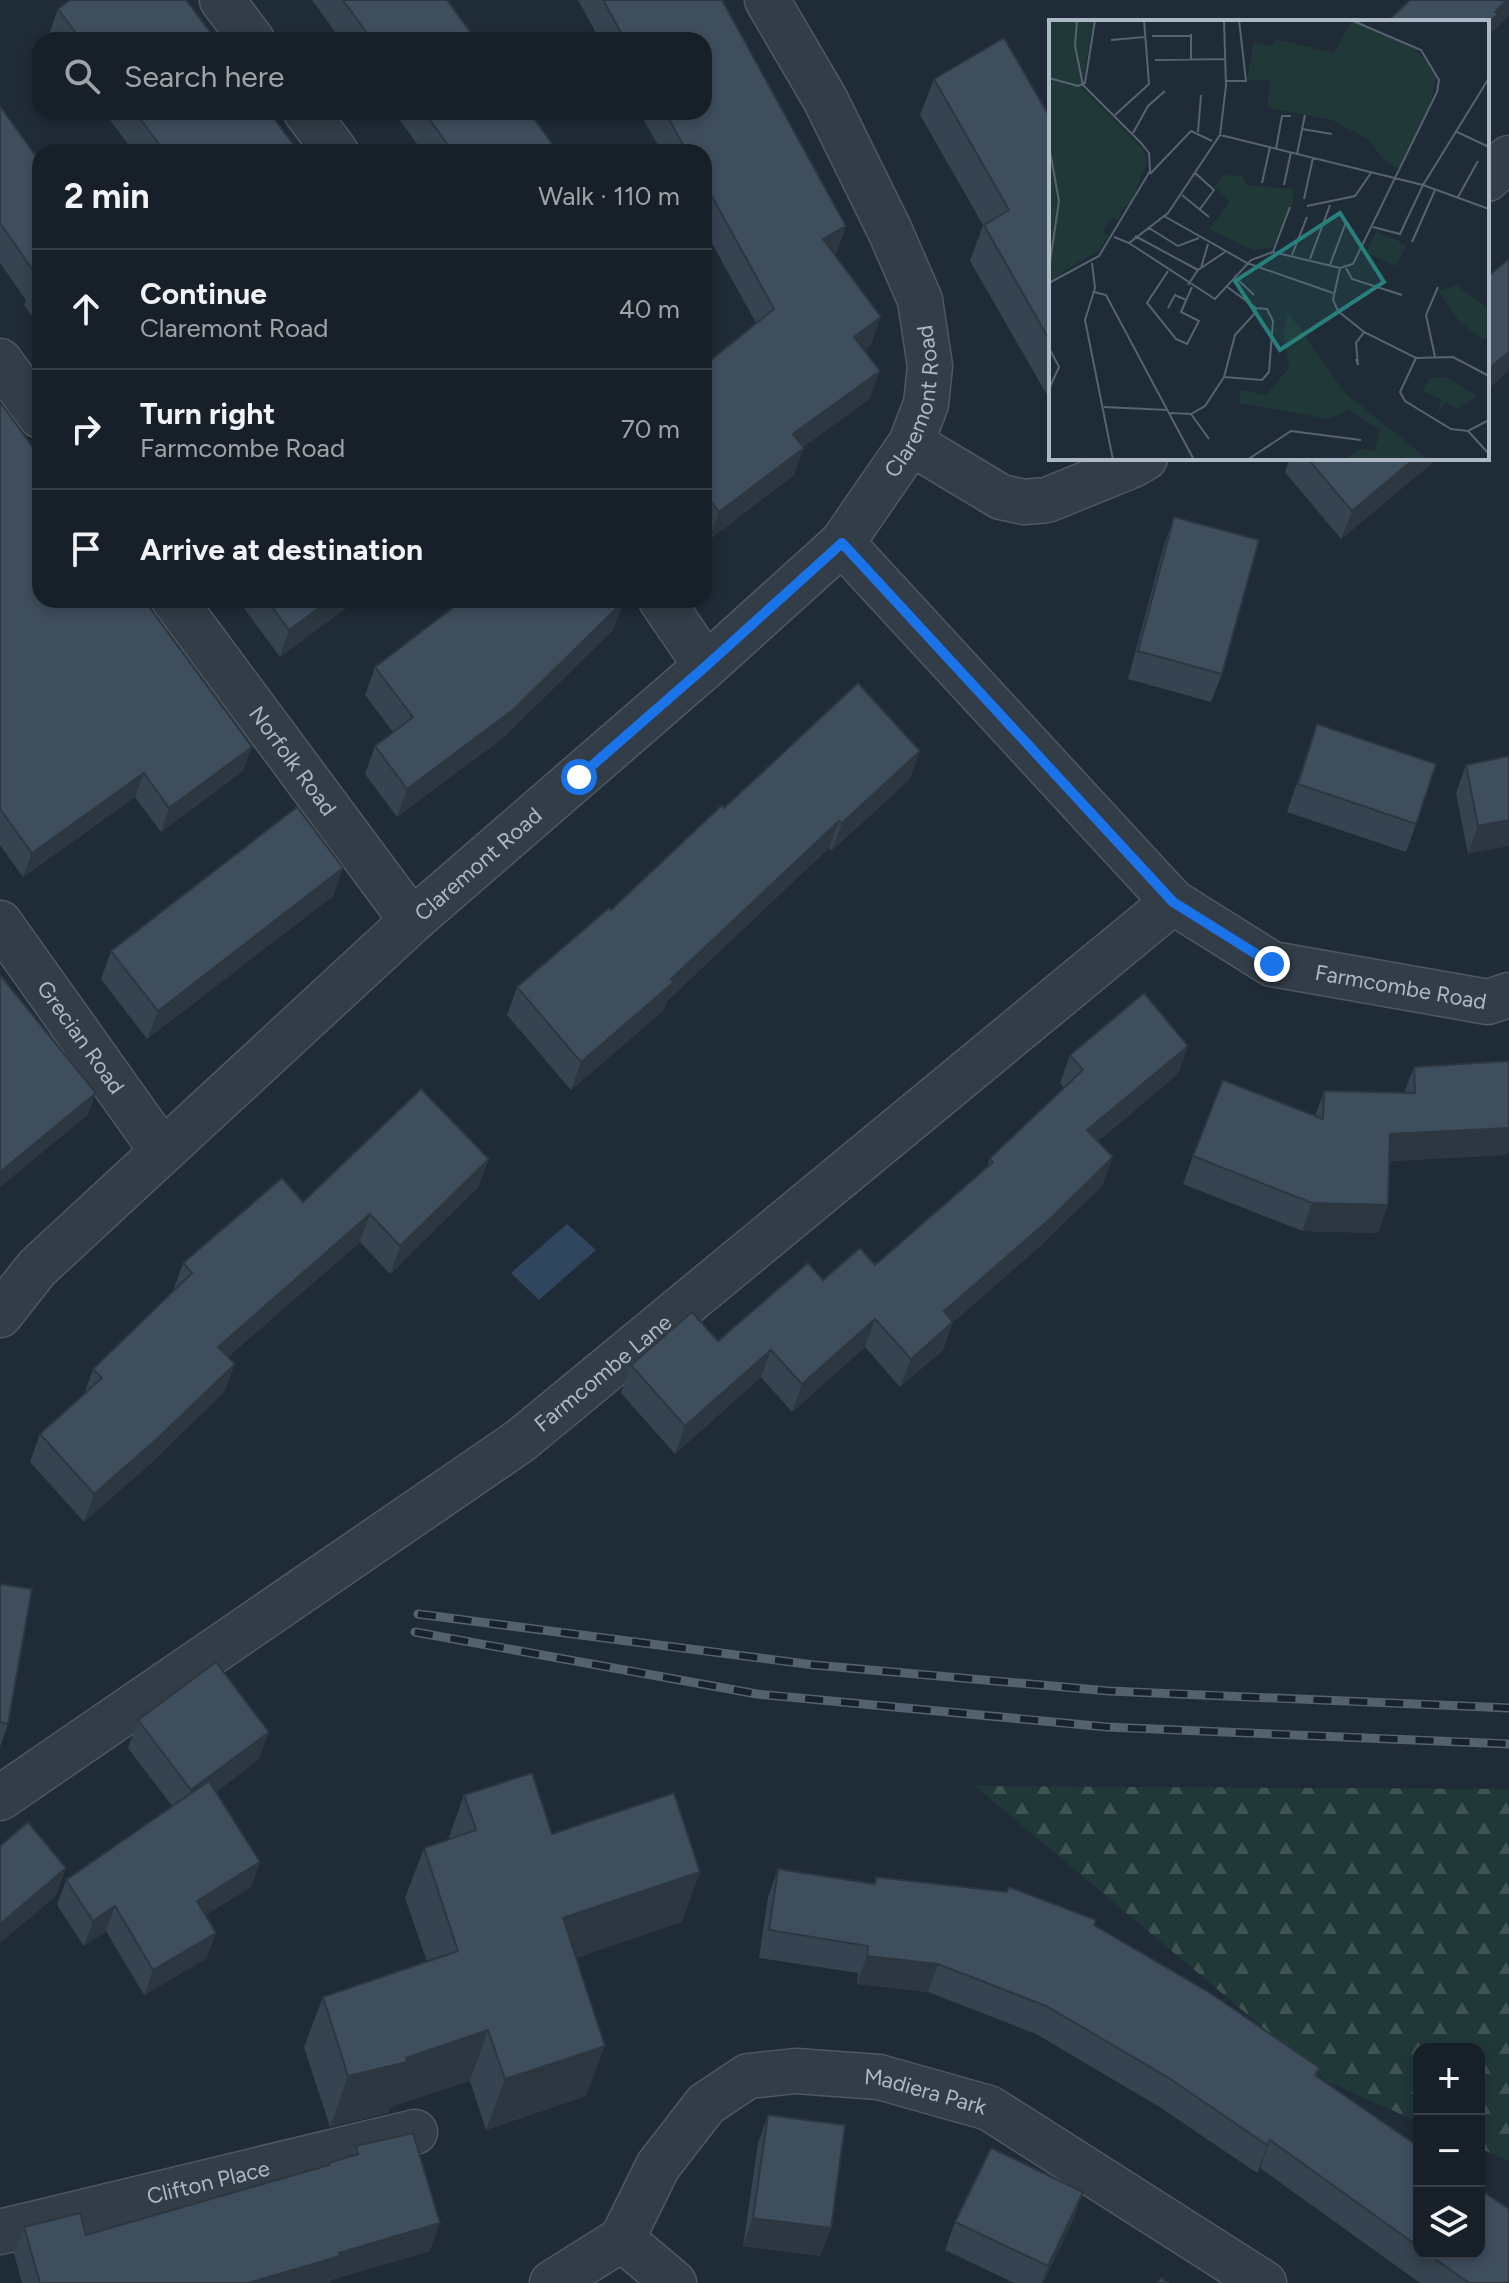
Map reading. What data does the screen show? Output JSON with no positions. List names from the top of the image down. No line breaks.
{"streets":{"street":["Claremont Road","Norfolk Road","Farmcombe Road","Grecian Road","Farmcombe Lane","Madiera Park","Clifton Place"]},"crossings":[["Claremont Road","Norfolk Road"],["Claremont Road","Farmcombe Road"],["Claremont Road","Grecian Road"],["Farmcombe Road","Farmcombe Lane"]],"page":{"search":"Search here","heading":["2 min","Walk · 110 m"],"list":[["Continue","Claremont Road","40 m"],["Turn right","Farmcombe Road","70 m"],"Arrive at destination"],"map_buttons":["+","−"]}}
